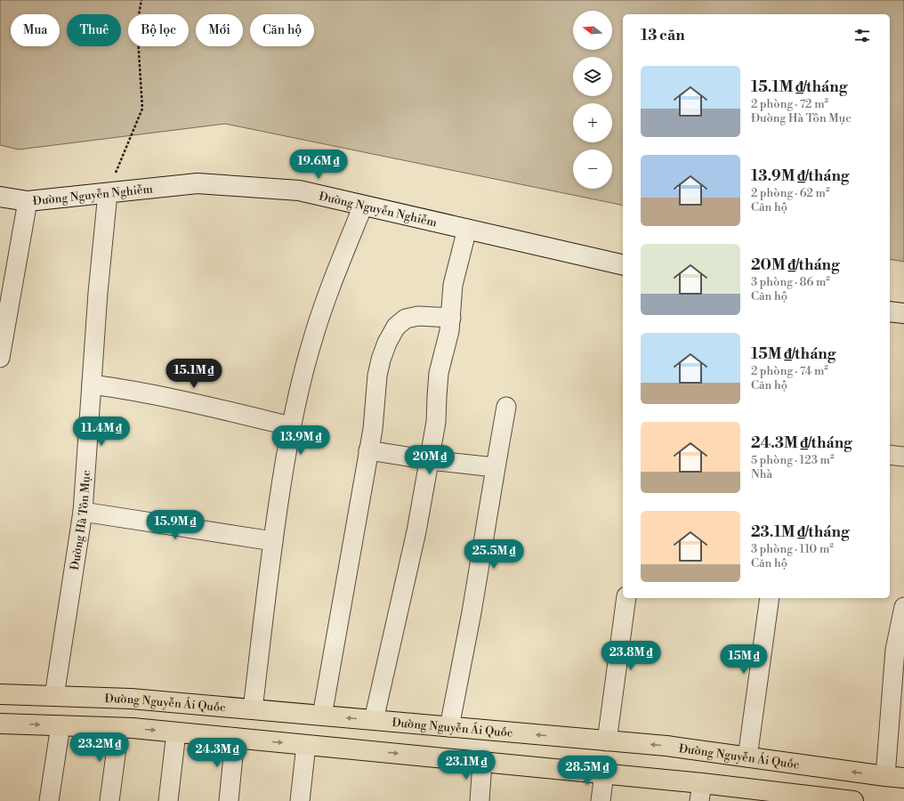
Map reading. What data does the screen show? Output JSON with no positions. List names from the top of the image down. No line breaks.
{"streets":{"highway":["Đường Nguyễn Ái Quốc"],"street":["Đường Nguyễn Nghiễm","Đường Hà Tôn Mục"]},"crossings":[["Đường Nguyễn Nghiễm","Đường Hà Tôn Mục"],["Đường Hà Tôn Mục","Đường Nguyễn Ái Quốc"]],"north":"left","page":{"map_buttons":["+","−"],"chip":["Mua","Thuê","Bộ lọc","Mới","Căn hộ"],"heading":"13 căn","list":[{"name":"15.1M ₫/tháng","note":"2 phòng · 72 m² · Đường Hà Tôn Mục"},{"name":"13.9M ₫/tháng","note":"2 phòng · 62 m² · Căn hộ"},{"name":"20M ₫/tháng","note":"3 phòng · 86 m² · Căn hộ"},{"name":"15M ₫/tháng","note":"2 phòng · 74 m² · Căn hộ"},{"name":"24.3M ₫/tháng","note":"5 phòng · 123 m² · Nhà"},{"name":"23.1M ₫/tháng","note":"3 phòng · 110 m² · Căn hộ"}],"price":["19.6M ₫","15.1M ₫","11.4M ₫","13.9M ₫","20M ₫","15.9M ₫","25.5M ₫","23.8M ₫","15M ₫","23.2M ₫","24.3M ₫","23.1M ₫","28.5M ₫"]}}
